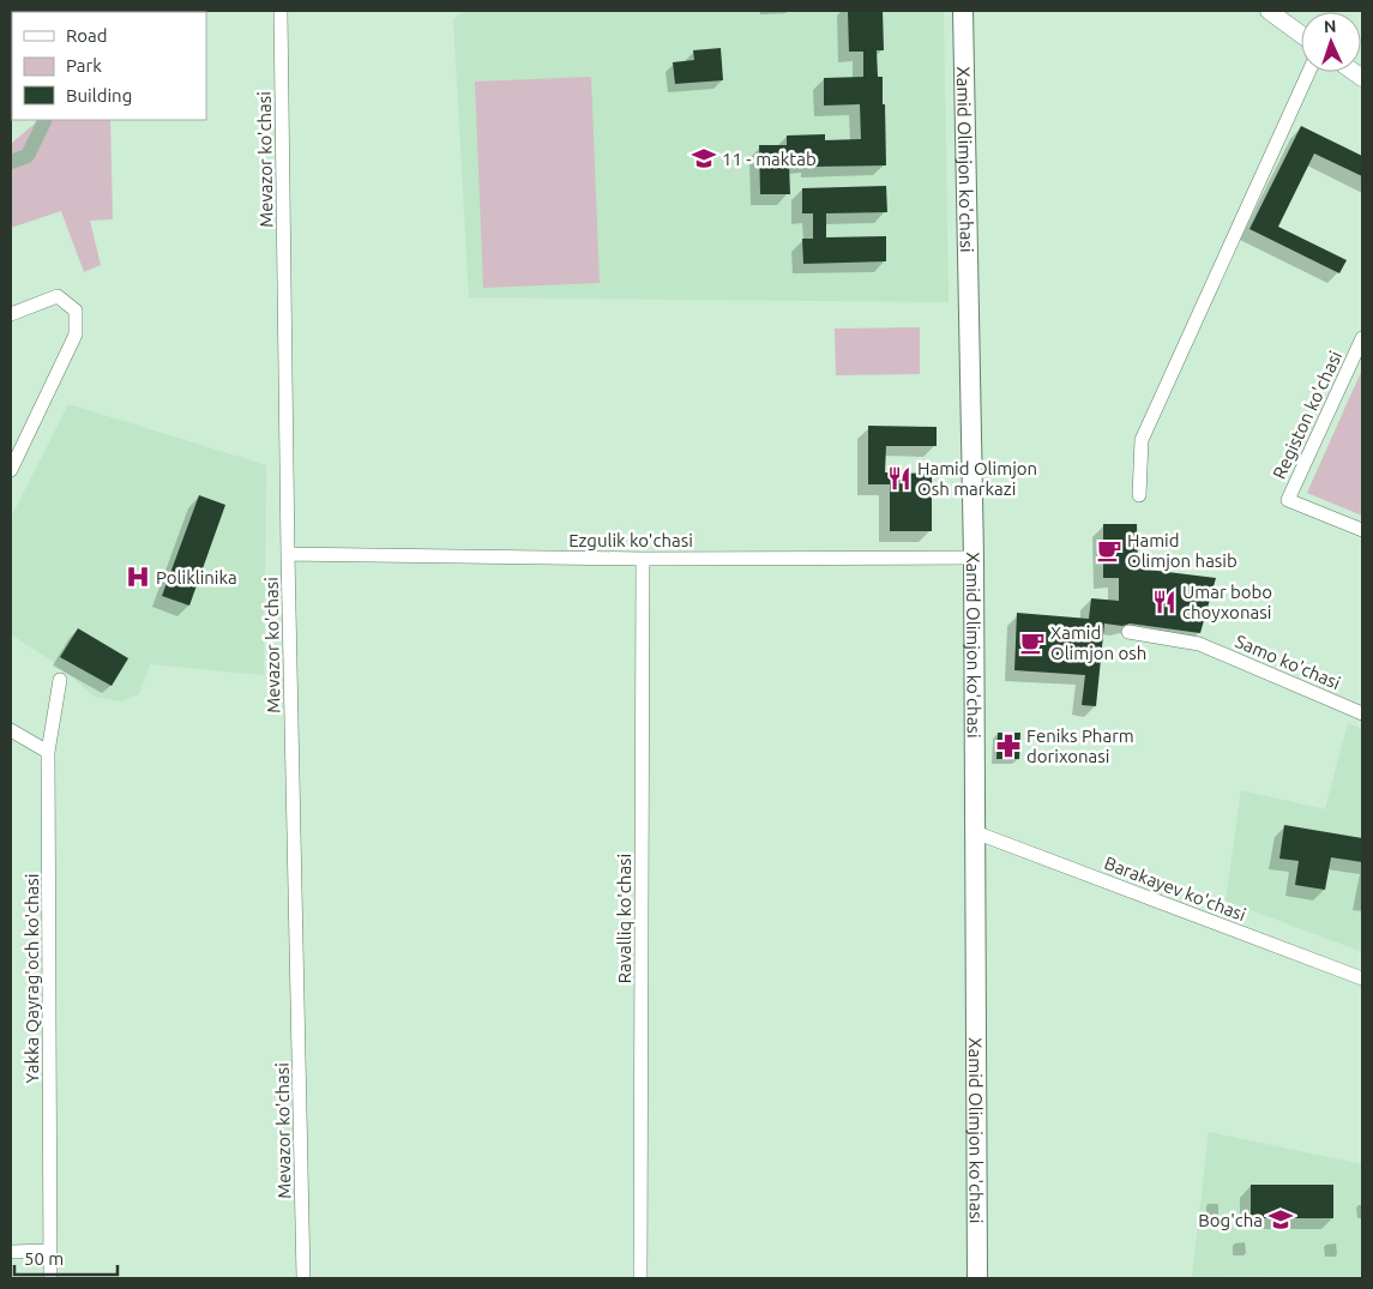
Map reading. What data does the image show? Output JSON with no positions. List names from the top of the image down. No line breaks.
{"streets":{"main road":["Xamid Olimjon ko'chasi"],"street":["Mevazor ko'chasi","Registon ko'chasi","Ezgulik ko'chasi","Samo ko'chasi","Barakayev ko'chasi","Ravalliq ko'chasi","Yakka Qayrag'och ko'chasi"]},"crossings":[["Mevazor ko'chasi","Ezgulik ko'chasi"],["Xamid Olimjon ko'chasi","Ezgulik ko'chasi"],["Xamid Olimjon ko'chasi","Barakayev ko'chasi"],["Ezgulik ko'chasi","Ravalliq ko'chasi"]],"places":{"school or university":["11 - maktab","Bog'cha"],"restaurant":["Hamid Olimjon Osh markazi","Umar bobo choyxonasi"],"cafe":["Hamid Olimjon hasib","Xamid Olimjon osh"],"hospital":["Poliklinika"],"pharmacy":["Feniks Pharm dorixonasi"]},"legend":["Road","Park","Building"],"scale_bar":"50 m","north":"top"}
